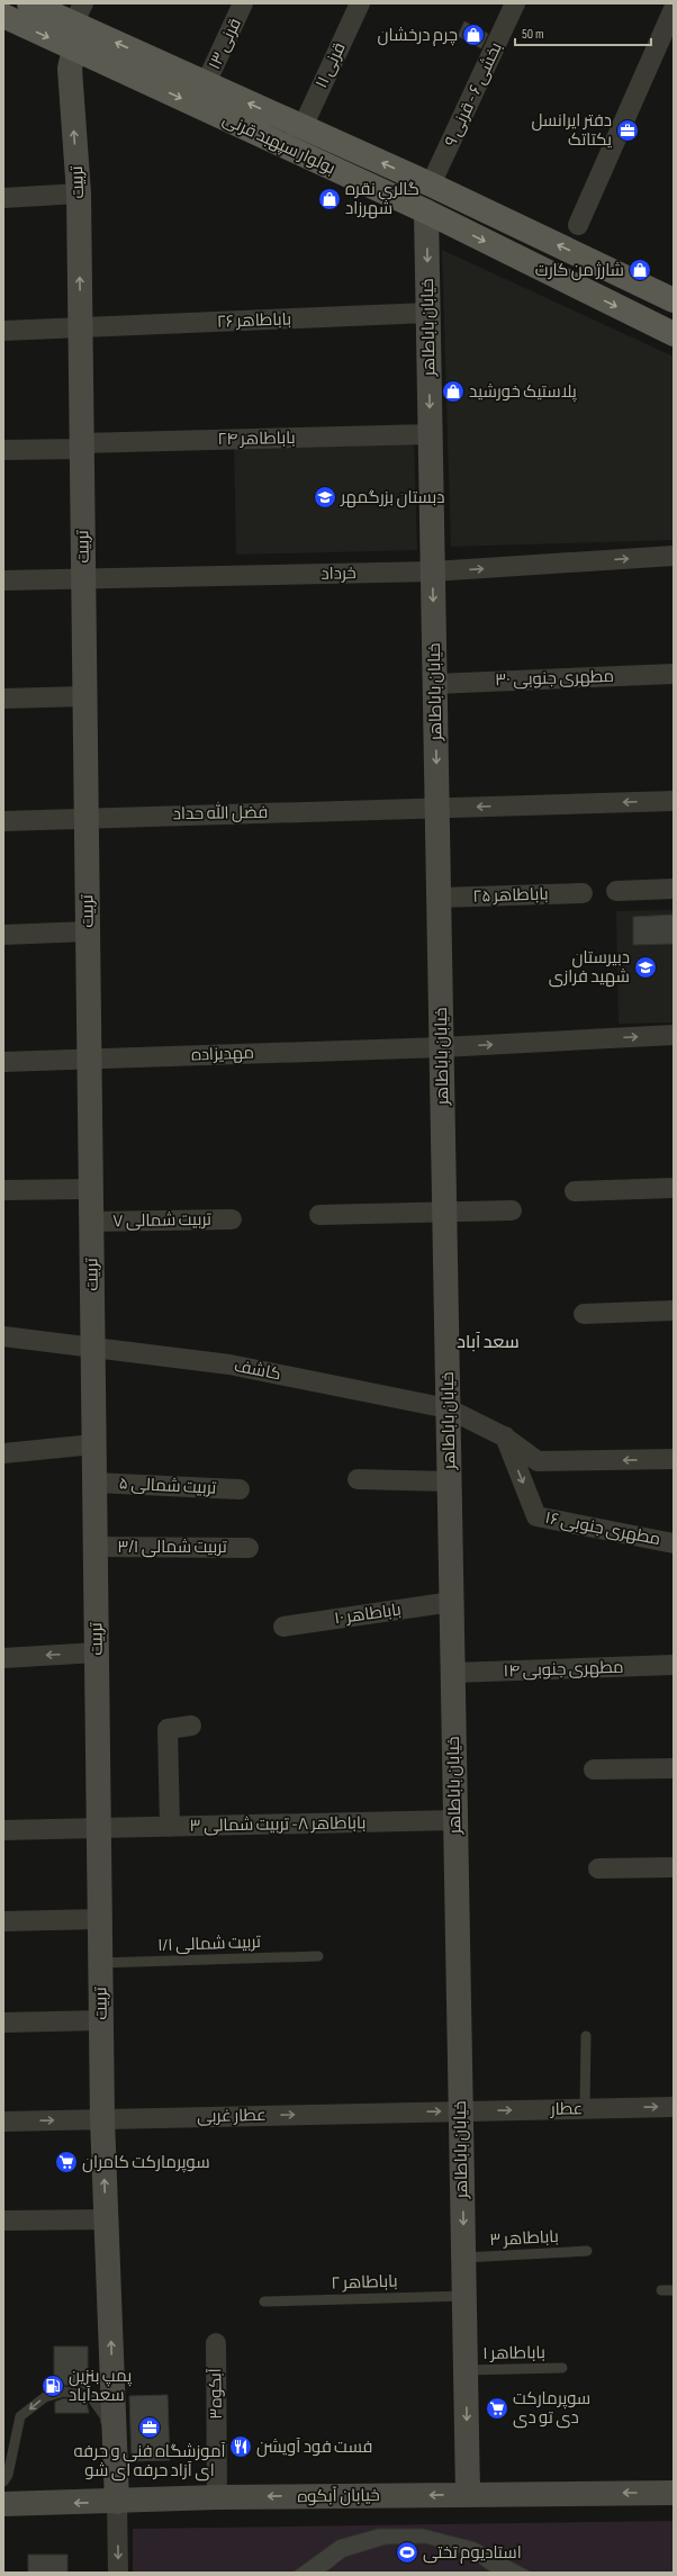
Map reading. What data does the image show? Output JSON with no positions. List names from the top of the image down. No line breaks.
{"streets":{"main road":["بولوار سپهبد قرنی"],"street":["قرنی ۱۳","قرنی ۱۱","بخشی ۶ - قرنی ۹","تربیت","باباطاهر ۲۶","خیابان باباطاهر","باباطاهر ۲۴","خرداد","مطهری جنوبی ۳۰","فضل الله حداد","باباطاهر ۲۵","مهدیزاده","تربیت شمالی ۷","کاشف","تربیت شمالی ۵","مطهری جنوبی ۱۶","تربیت شمالی ۳/۱","باباطاهر ۱۰","مطهری جنوبی ۱۴","باباطاهر ۸- تربیت شمالی ۳","عطار","عطار غربی","آبکوه۳","خیابان آبکوه"],"lane":["تربیت شمالی ۱/۱","باباطاهر ۳","باباطاهر ۲","باباطاهر ۱"]},"crossings":[["قرنی ۱۳","بولوار سپهبد قرنی"],["قرنی ۱۱","بولوار سپهبد قرنی"],["بخشی ۶ - قرنی ۹","بولوار سپهبد قرنی"],["بولوار سپهبد قرنی","تربیت"],["بولوار سپهبد قرنی","خیابان باباطاهر"],["تربیت","باباطاهر ۲۶"],["تربیت","باباطاهر ۲۴"],["تربیت","خرداد"],["تربیت","فضل الله حداد"],["تربیت","مهدیزاده"],["تربیت","تربیت شمالی ۷"],["تربیت","کاشف"],["تربیت","تربیت شمالی ۵"],["تربیت","تربیت شمالی ۳/۱"],["تربیت","باباطاهر ۸- تربیت شمالی ۳"],["تربیت","تربیت شمالی ۱/۱"],["تربیت","عطار غربی"],["تربیت","خیابان آبکوه"],["باباطاهر ۲۶","خیابان باباطاهر"],["خیابان باباطاهر","باباطاهر ۲۴"],["خیابان باباطاهر","خرداد"],["خیابان باباطاهر","مطهری جنوبی ۳۰"],["خیابان باباطاهر","فضل الله حداد"],["خیابان باباطاهر","باباطاهر ۲۵"],["خیابان باباطاهر","مهدیزاده"],["خیابان باباطاهر","کاشف"],["خیابان باباطاهر","باباطاهر ۱۰"],["خیابان باباطاهر","مطهری جنوبی ۱۴"],["خیابان باباطاهر","باباطاهر ۸- تربیت شمالی ۳"],["خیابان باباطاهر","عطار"],["خیابان باباطاهر","عطار غربی"],["خیابان باباطاهر","باباطاهر ۳"],["خیابان باباطاهر","باباطاهر ۲"],["خیابان باباطاهر","باباطاهر ۱"],["خیابان باباطاهر","خیابان آبکوه"],["کاشف","مطهری جنوبی ۱۶"],["عطار","عطار غربی"],["آبکوه۳","خیابان آبکوه"]],"one_way":["خرداد","فضل الله حداد","مطهری جنوبی ۱۶","عطار","خیابان آبکوه"],"districts":["سعد آباد"],"places":{"shop":["چرم درخشان","گالری نقره شهرزاد","شارژ من کارت","پلاستیک خورشید"],"office":["دفتر ایرانسل یکتاتک","آموزشگاه فنی و حرفه ای آزاد حرفه ای شو"],"school or university":["دبستان بزرگمهر","دبیرستان شهید فرازی"],"supermarket":["سوپرمارکت کامران","سوپرمارکت دی تو دی"],"fuel station":["پمپ بنزین سعدآباد"],"restaurant":["فست فود آویشن"],"sports":["استادیوم تختی"]},"scale_bar":"50 m"}
